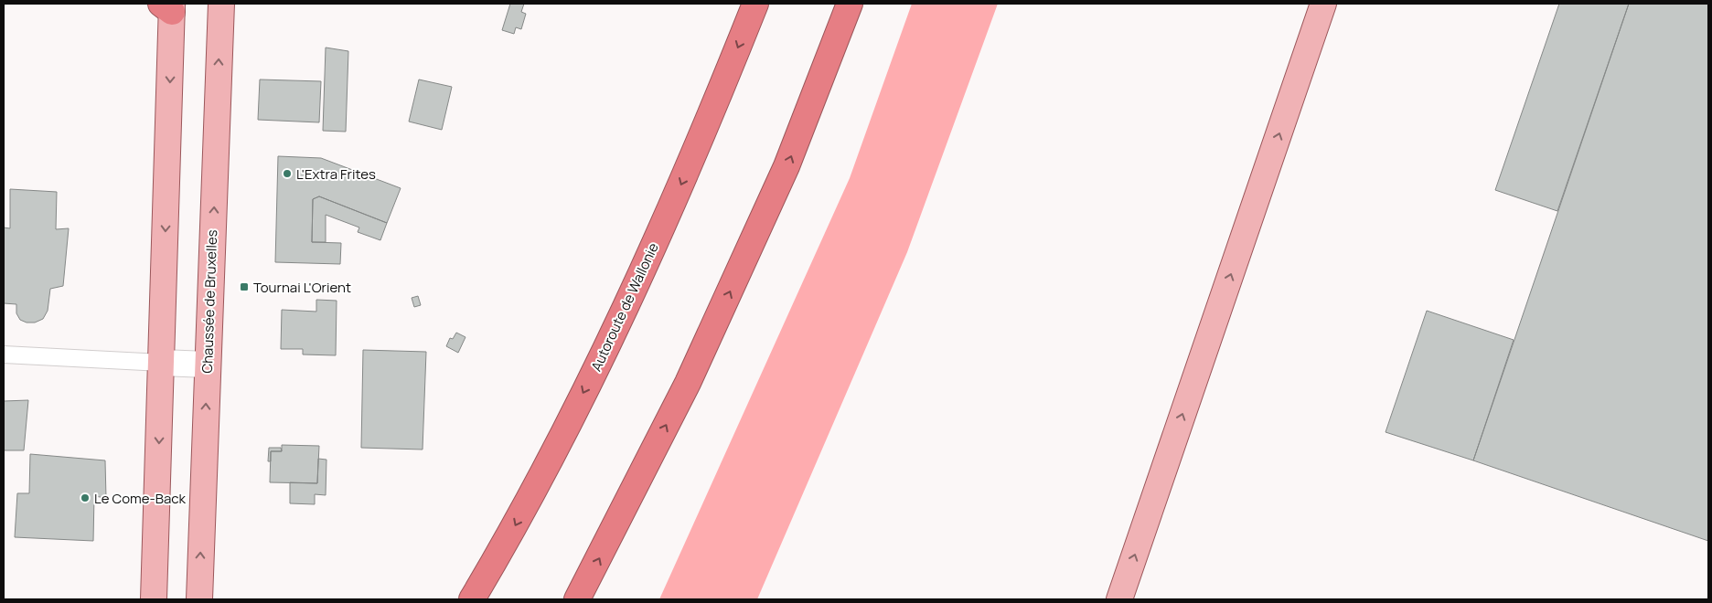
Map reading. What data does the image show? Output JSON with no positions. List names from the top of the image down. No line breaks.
{"streets":{"highway":["Autoroute de Wallonie"],"main road":["Chaussée de Bruxelles"]},"places":{"other":["L'Extra Frites","Le Come-Back"],"transit":["Tournai L'Orient"]}}
